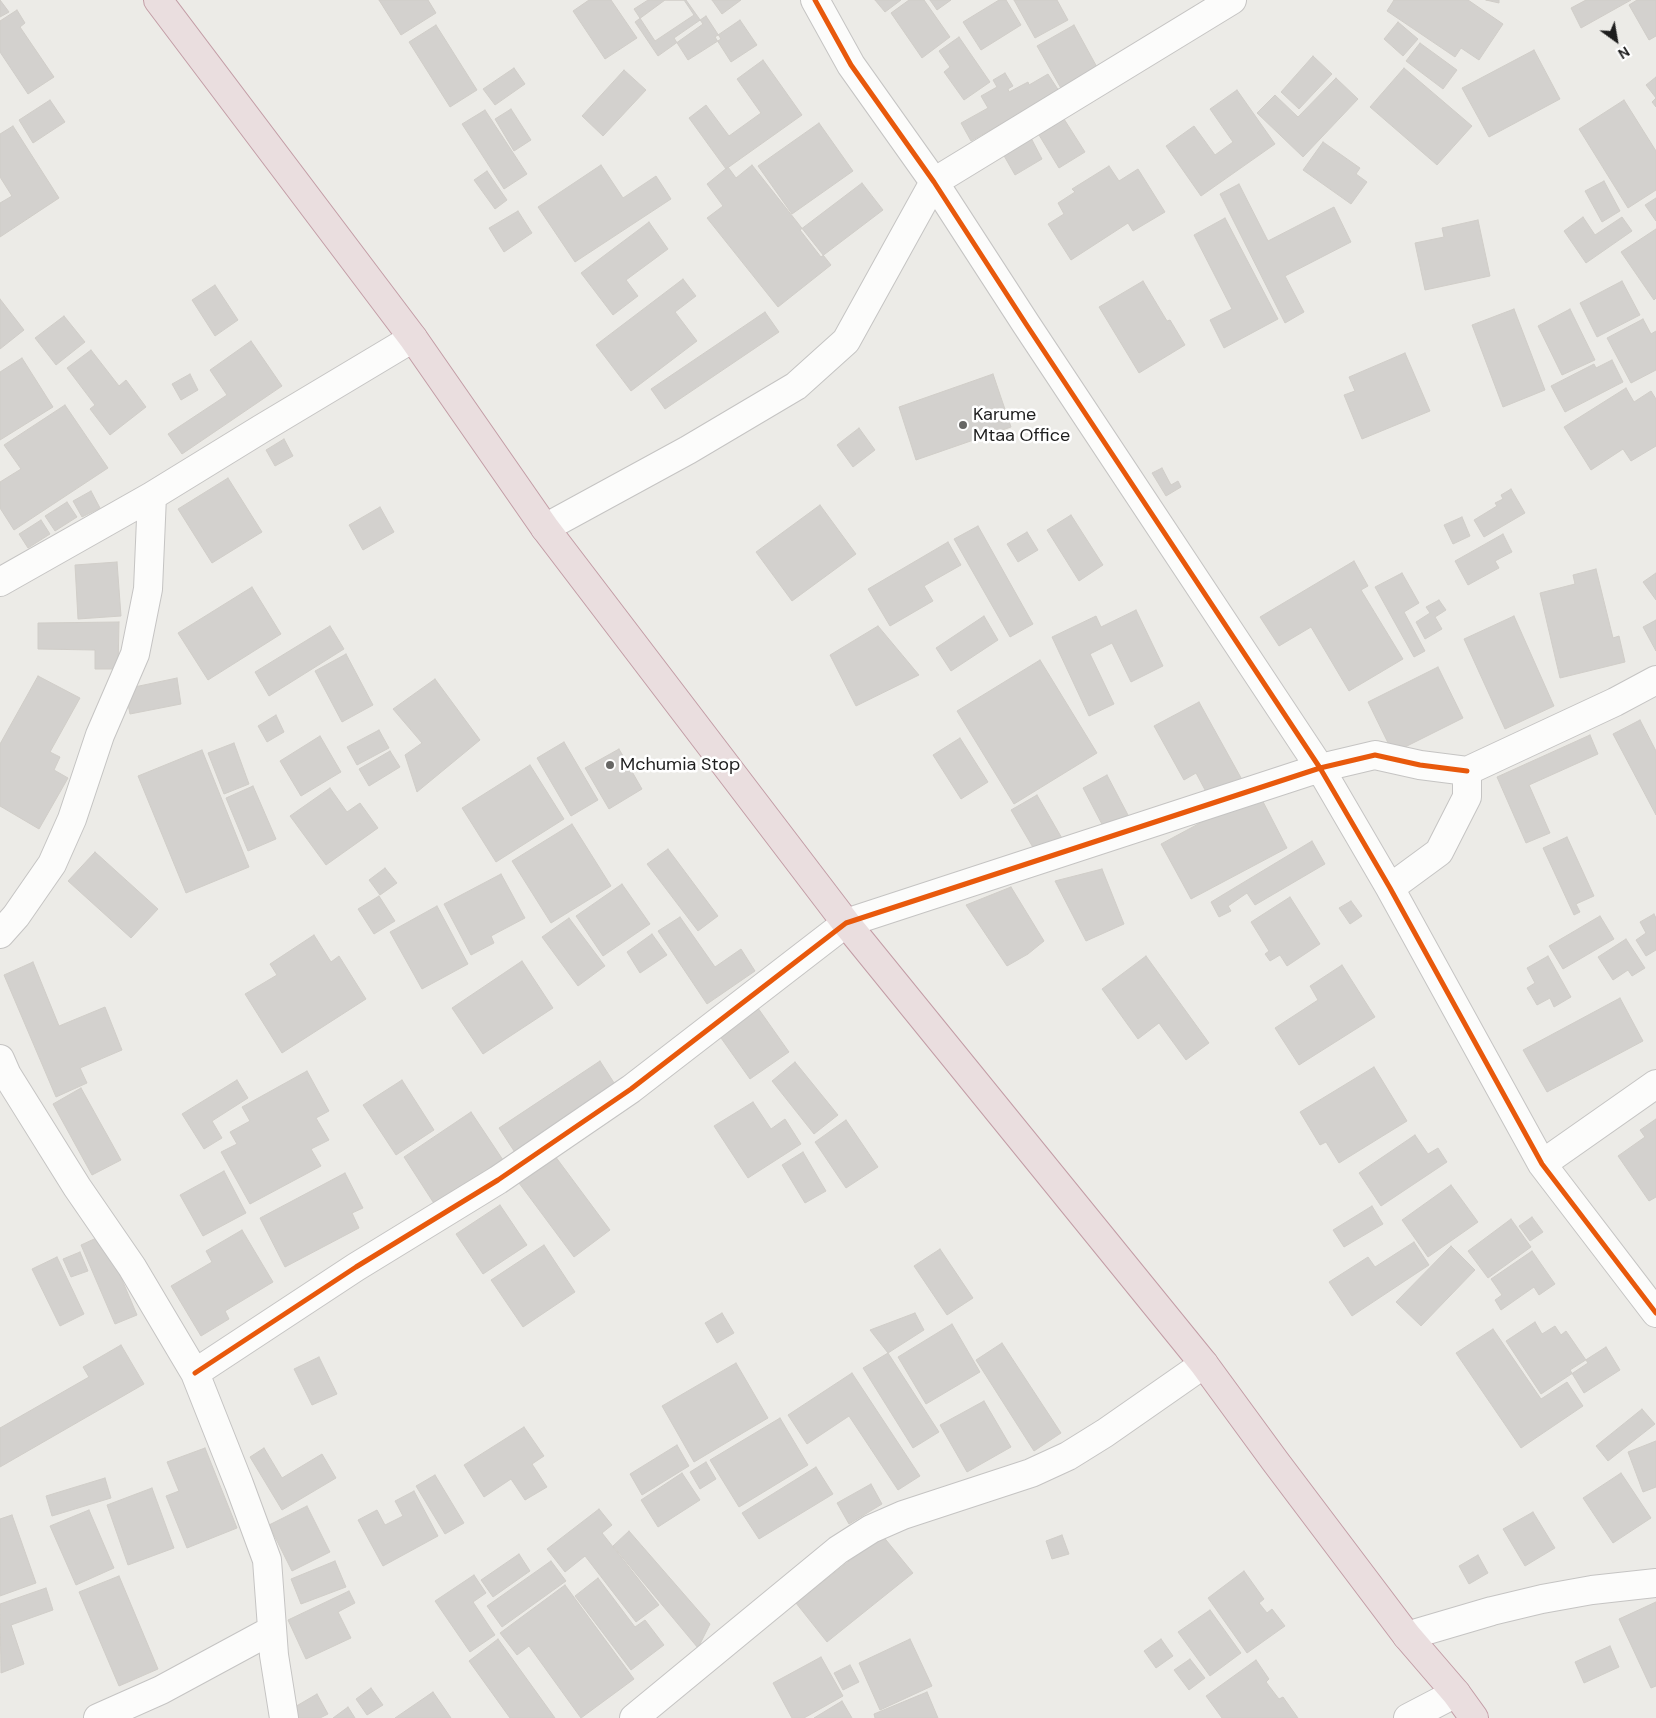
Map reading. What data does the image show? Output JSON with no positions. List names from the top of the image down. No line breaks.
{"places":["Karume Mtaa Office","Mchumia Stop"],"north":"bottom right"}
